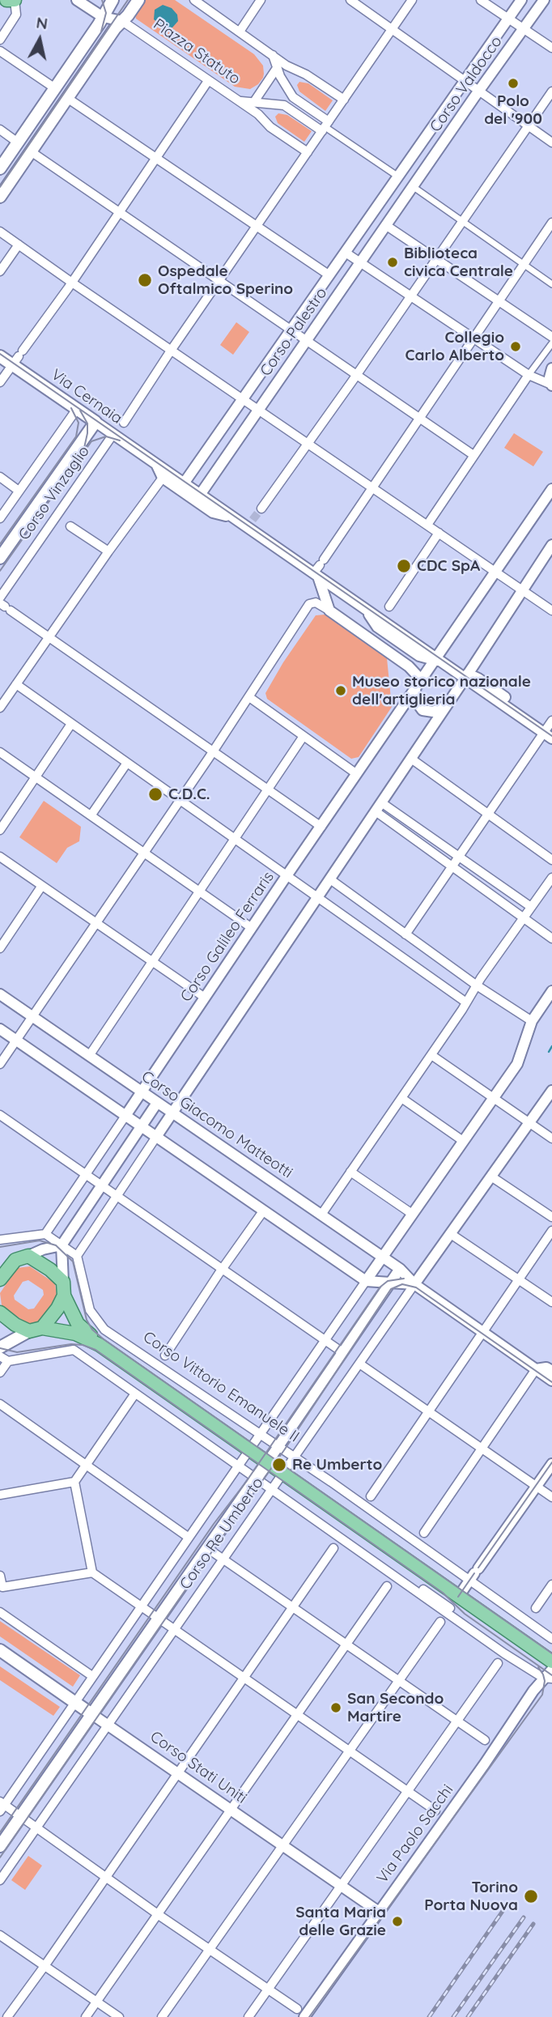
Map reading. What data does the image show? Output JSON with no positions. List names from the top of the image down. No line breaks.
{"streets":{"main road":["Via Cernaia","Corso Vinzaglio","Corso Re Umberto","Corso Stati Uniti"],"street":["Piazza Statuto","Corso Valdocco","Corso Palestro","Corso Galileo Ferraris","Corso Giacomo Matteotti","Corso Vittorio Emanuele II","Via Paolo Sacchi"]},"crossings":[["Corso Valdocco","Corso Palestro"],["Corso Palestro","Via Cernaia"],["Via Cernaia","Corso Vinzaglio"],["Via Cernaia","Corso Galileo Ferraris"],["Corso Galileo Ferraris","Corso Giacomo Matteotti"],["Corso Giacomo Matteotti","Corso Re Umberto"],["Corso Vittorio Emanuele II","Corso Re Umberto"],["Corso Re Umberto","Corso Stati Uniti"],["Corso Stati Uniti","Via Paolo Sacchi"]],"places":["Polo del '900","Biblioteca civica Centrale","Ospedale Oftalmico Sperino","Collegio Carlo Alberto","CDC SpA","Museo storico nazionale dell'artiglieria","C.D.C.","Re Umberto","San Secondo Martire","Torino Porta Nuova","Santa Maria delle Grazie"],"north":"top"}
